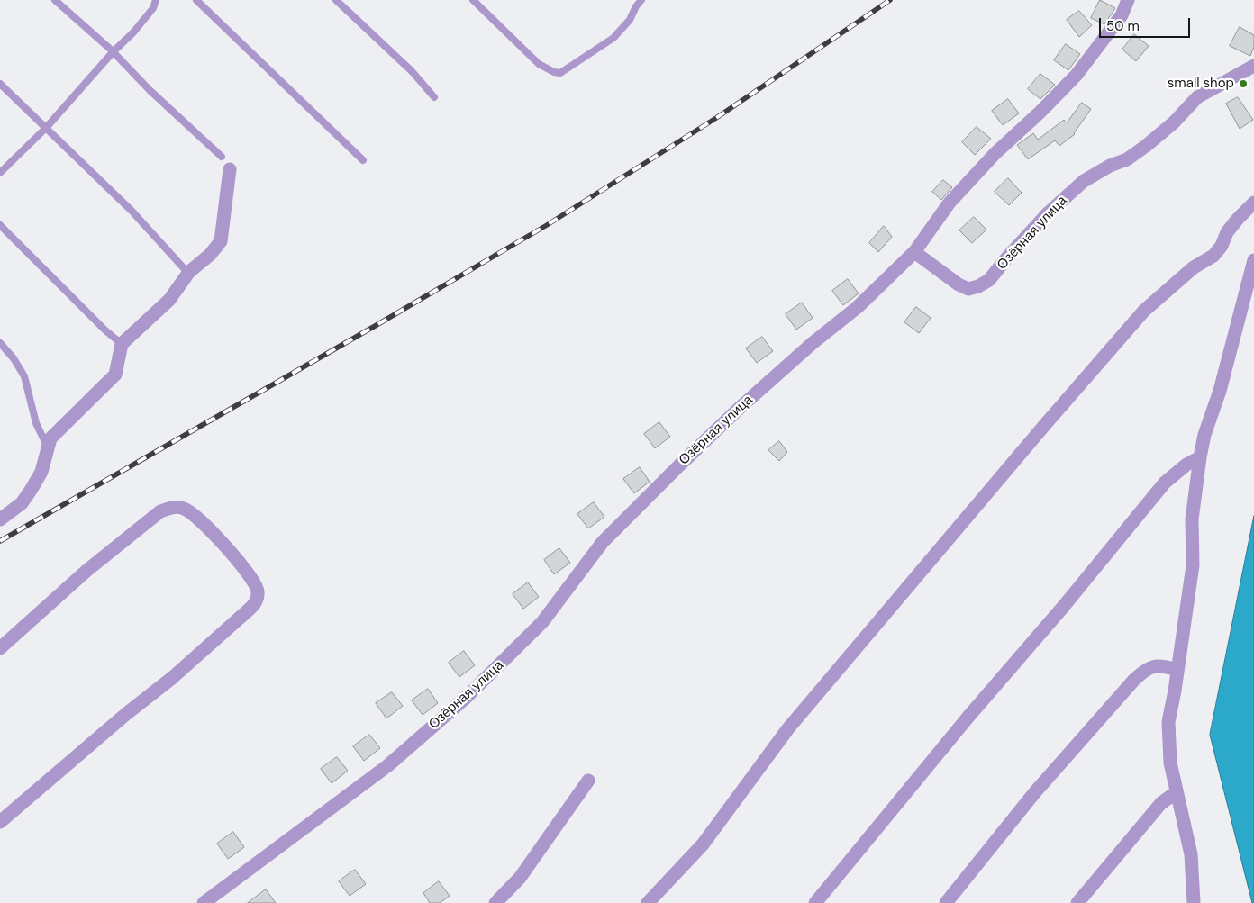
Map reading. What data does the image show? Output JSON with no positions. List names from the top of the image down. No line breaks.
{"streets":{"street":["Озёрная улица"]},"places":["small shop"],"scale_bar":"50 m"}
